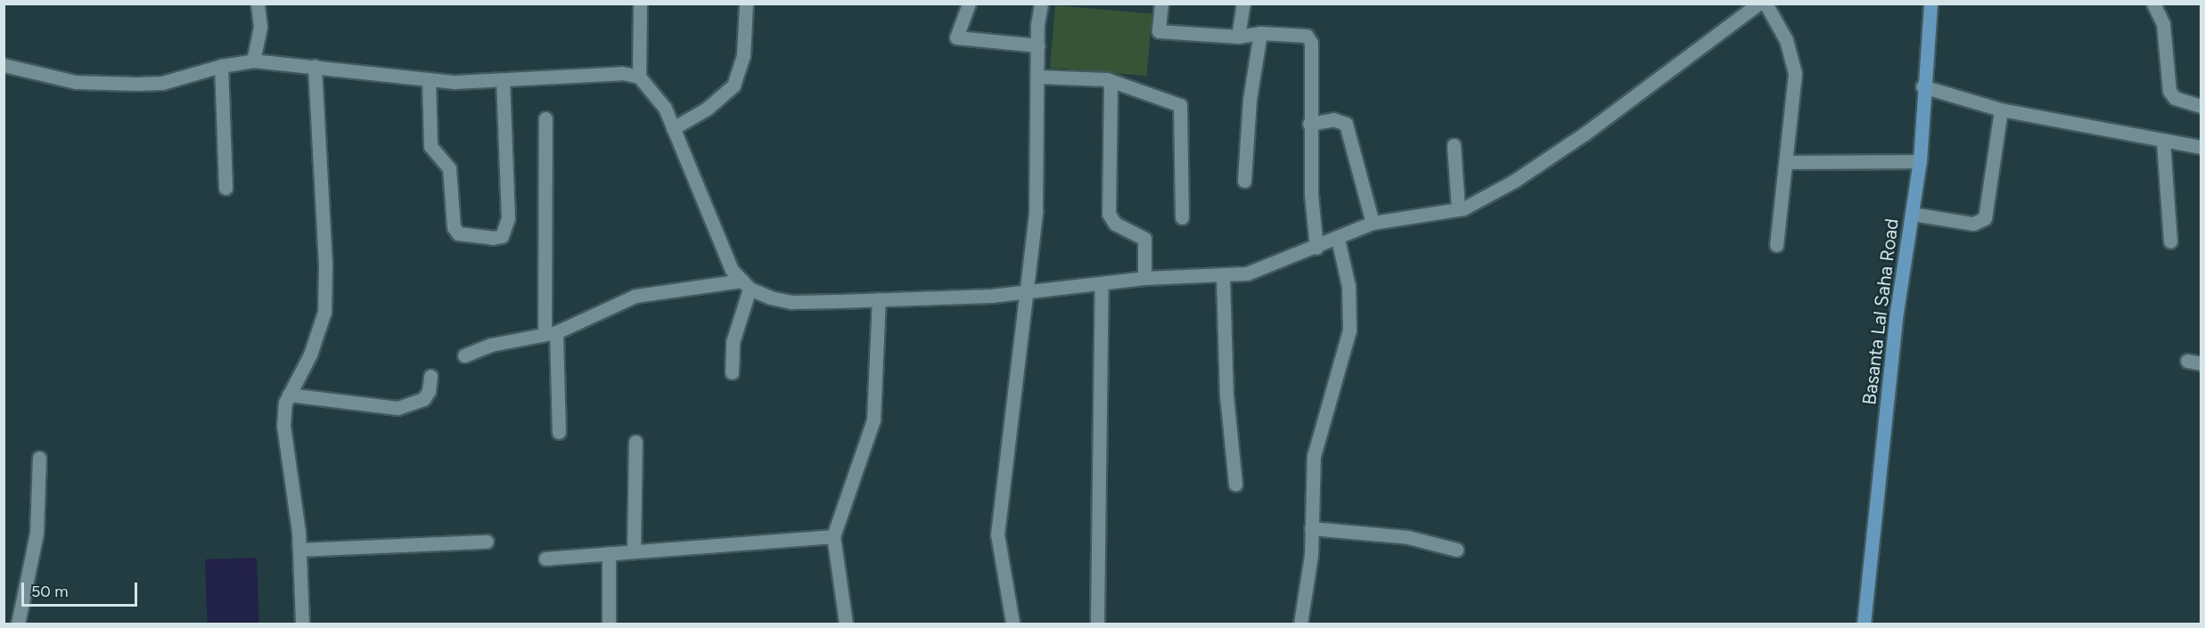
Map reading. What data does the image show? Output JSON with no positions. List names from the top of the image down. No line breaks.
{"streets":{"main road":["Basanta Lal Saha Road"]},"scale_bar":"50 m"}
